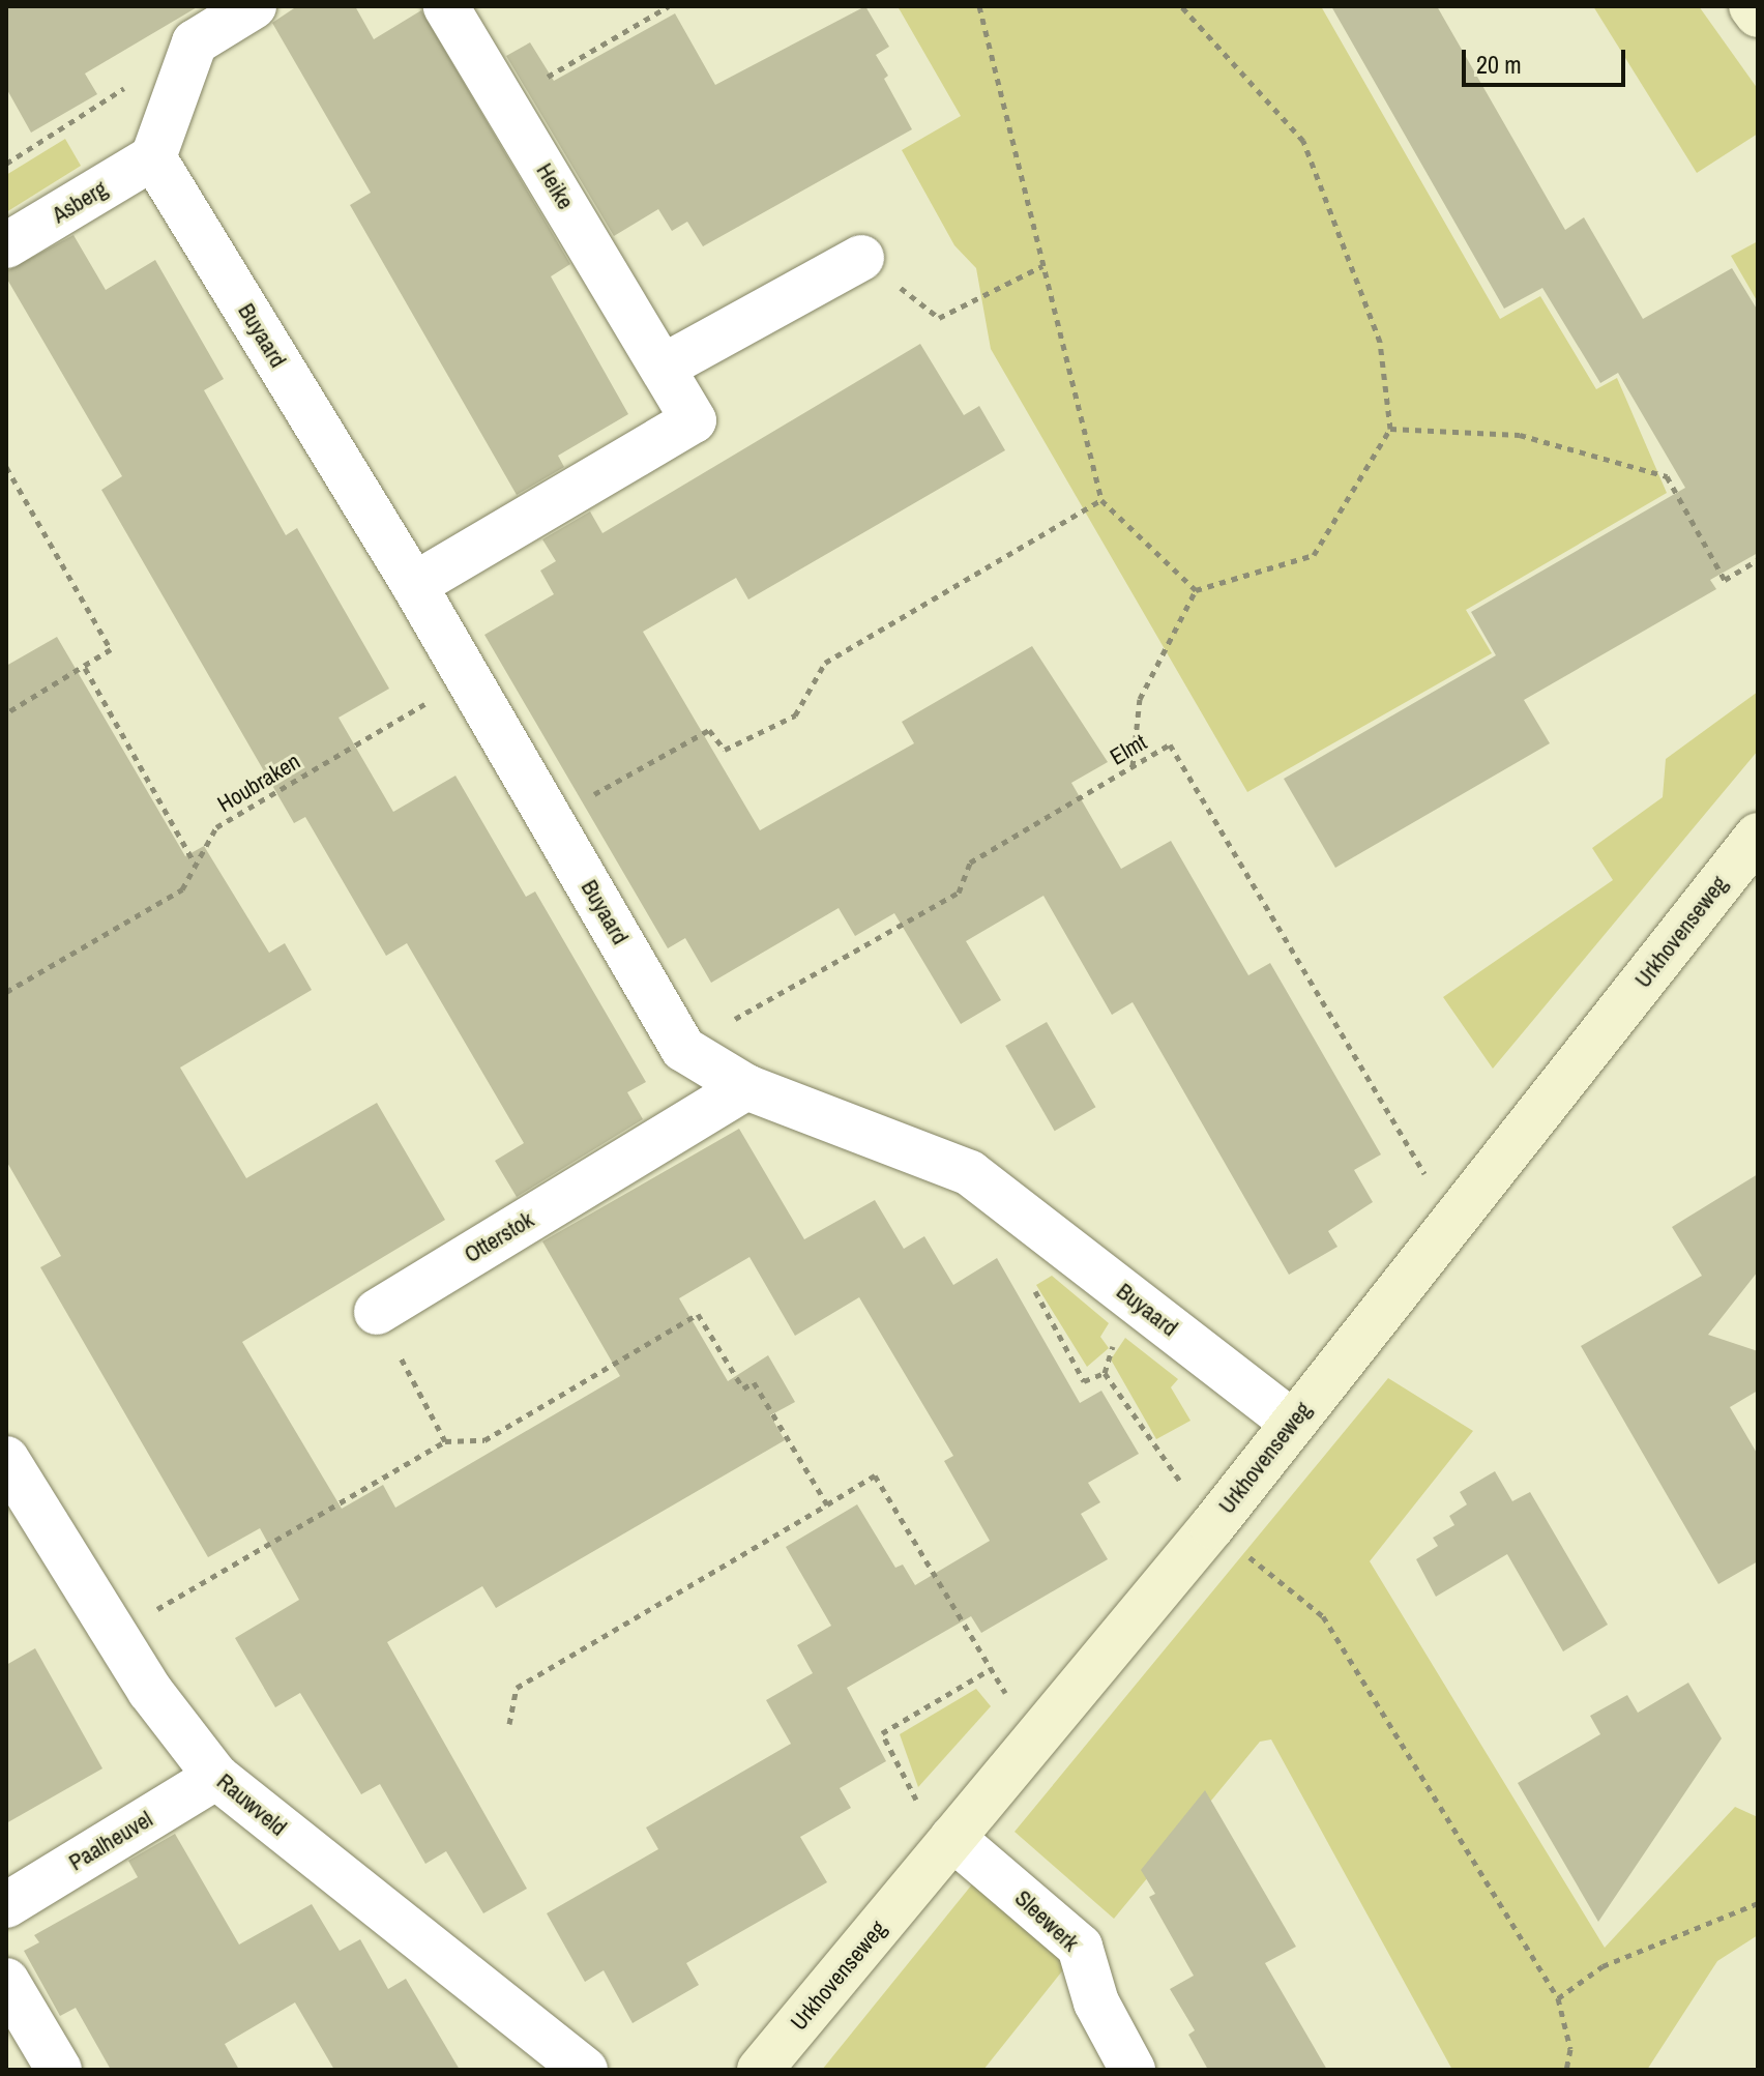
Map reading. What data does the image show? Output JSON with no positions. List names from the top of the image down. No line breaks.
{"streets":{"street":["Heike","Asberg","Buyaard","Urkhovenseweg","Otterstok","Rauwveld","Paalheuvel","Sleewerk"],"path":["Elmt","Houbraken"]},"crossings":[["Heike","Buyaard"],["Asberg","Buyaard"],["Buyaard","Elmt"],["Buyaard","Houbraken"],["Buyaard","Urkhovenseweg"],["Buyaard","Otterstok"],["Elmt","Urkhovenseweg"],["Urkhovenseweg","Sleewerk"],["Rauwveld","Paalheuvel"]],"scale_bar":"20 m"}
